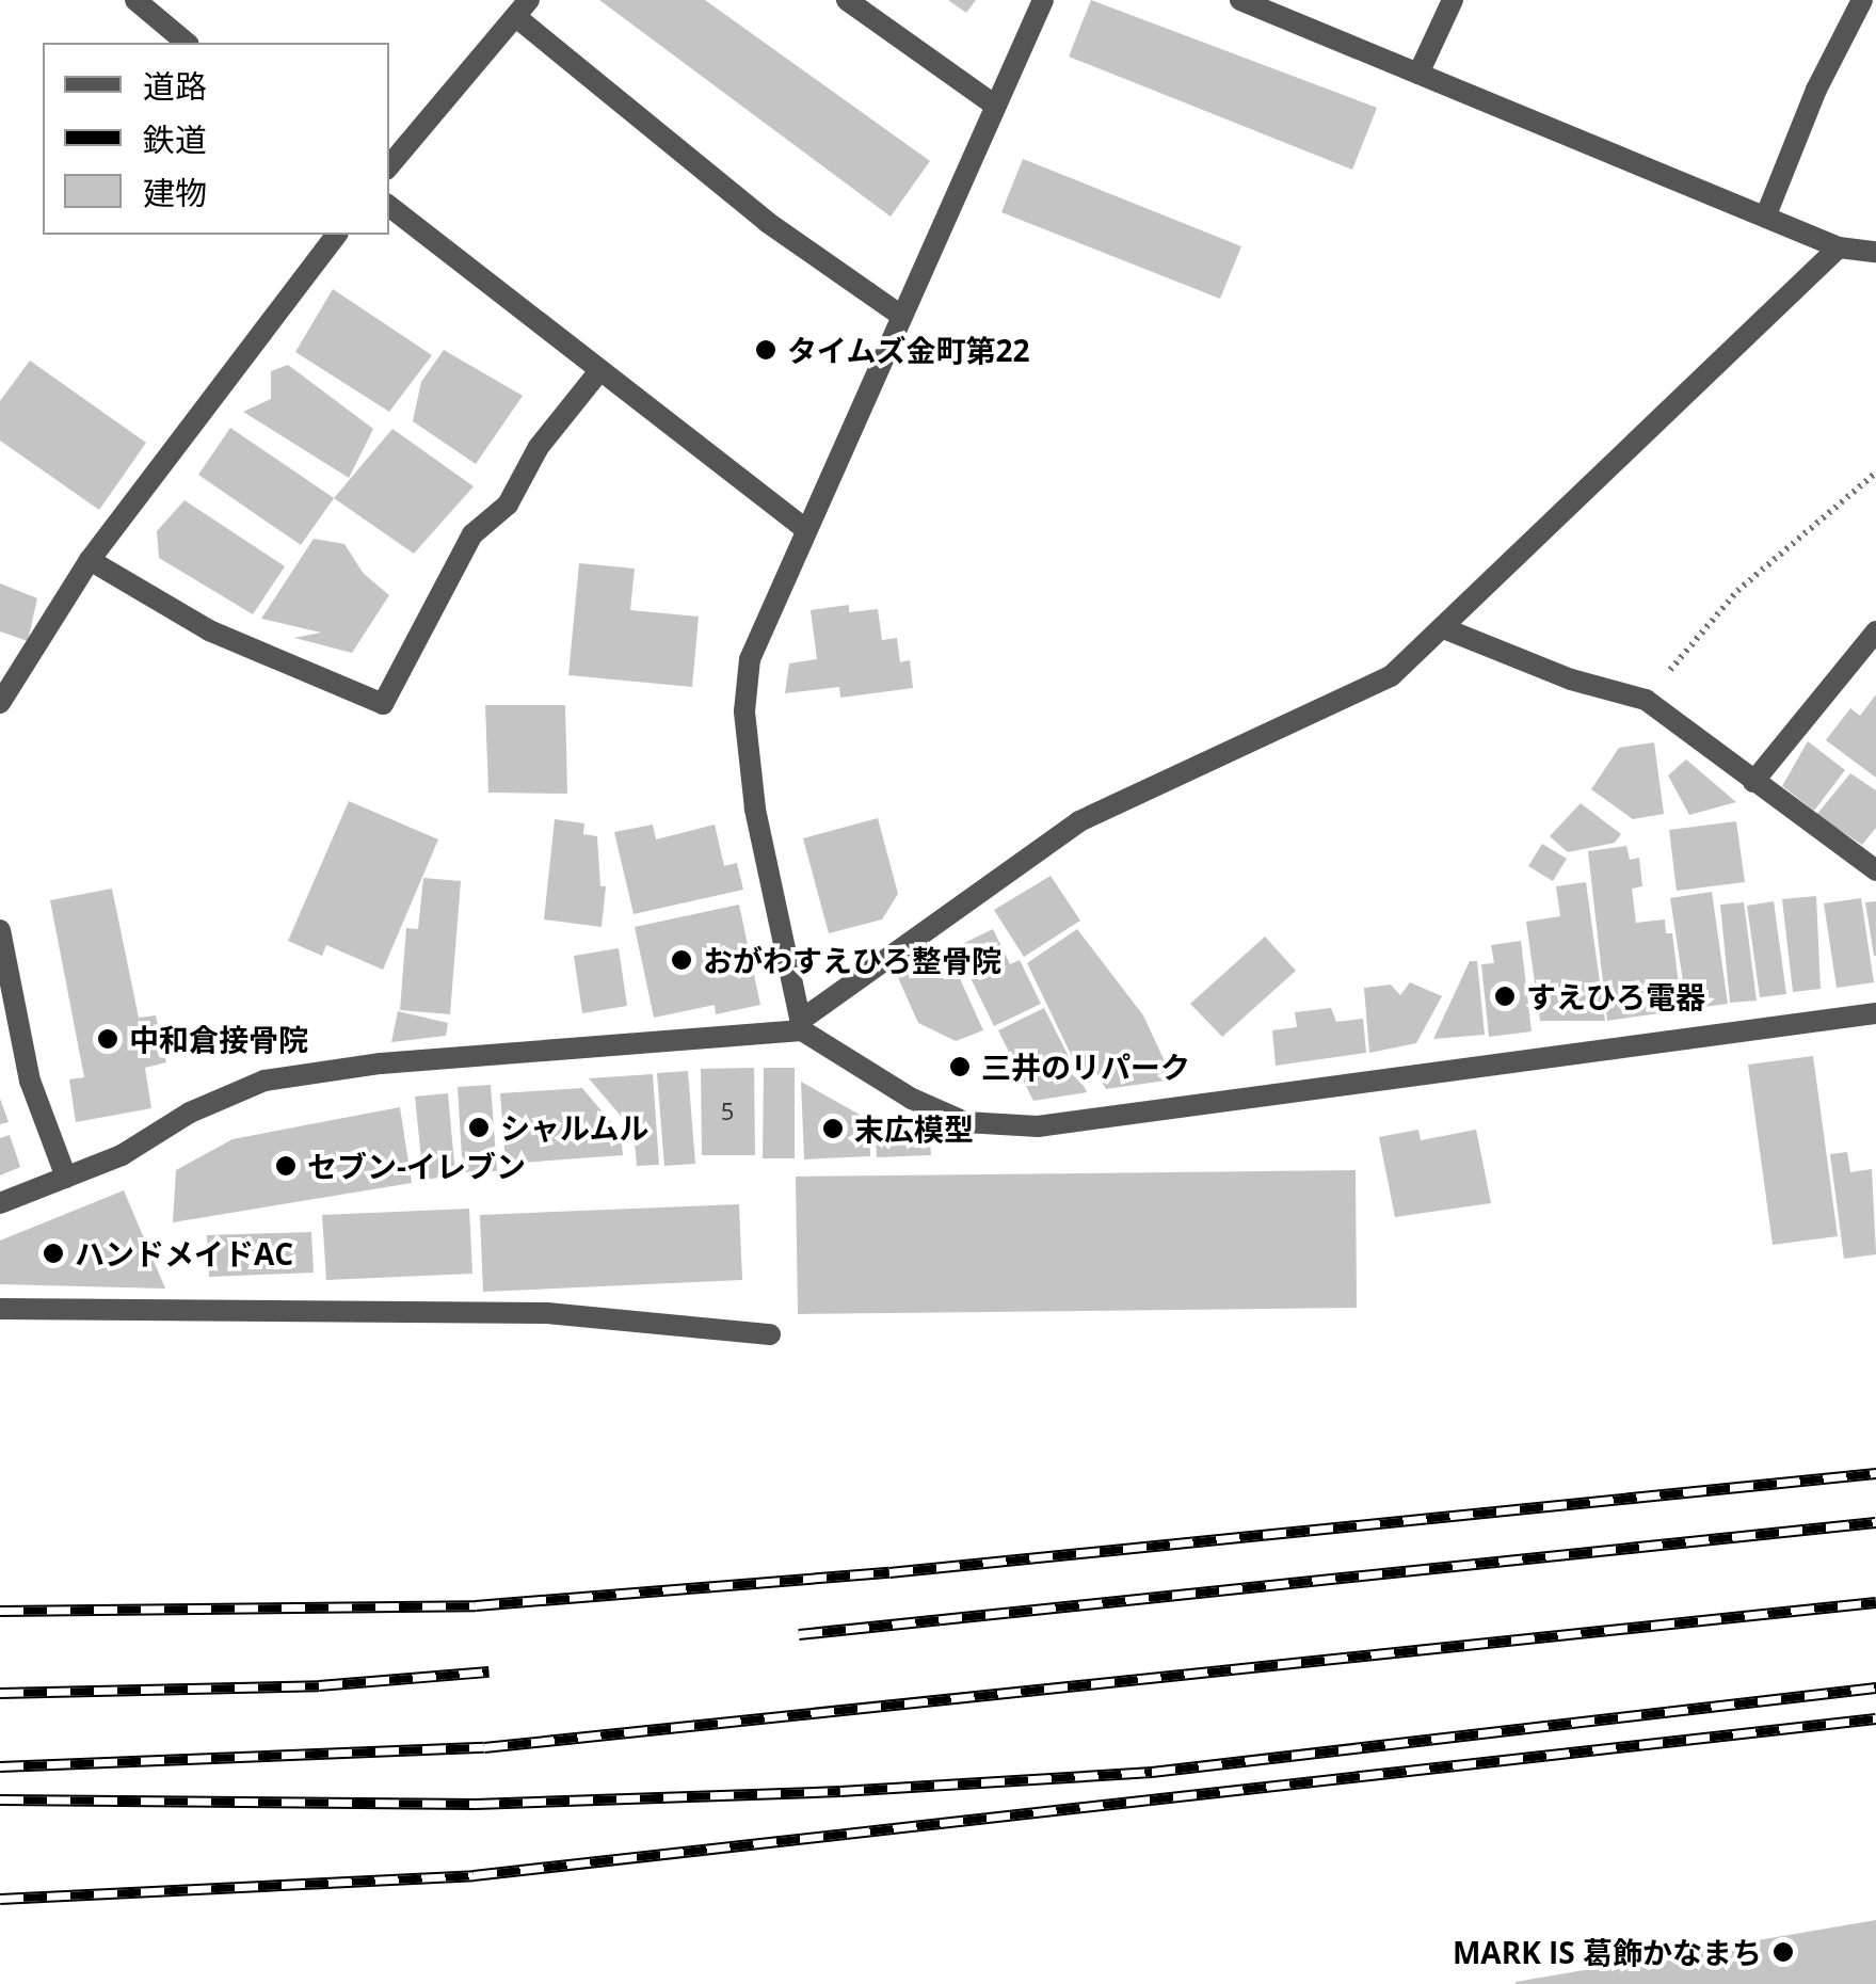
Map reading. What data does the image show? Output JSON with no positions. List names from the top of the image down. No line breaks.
{"places":["タイムズ金町第22","おがわすえひろ整骨院","すえひろ電器","中和倉接骨院","三井のリパーク","シャルムル","末広模型","セブン-イレブン","ハンドメイドAC","MARK IS 葛飾かなまち"],"house_numbers":["5"],"legend":["道路","鉄道","建物"]}
